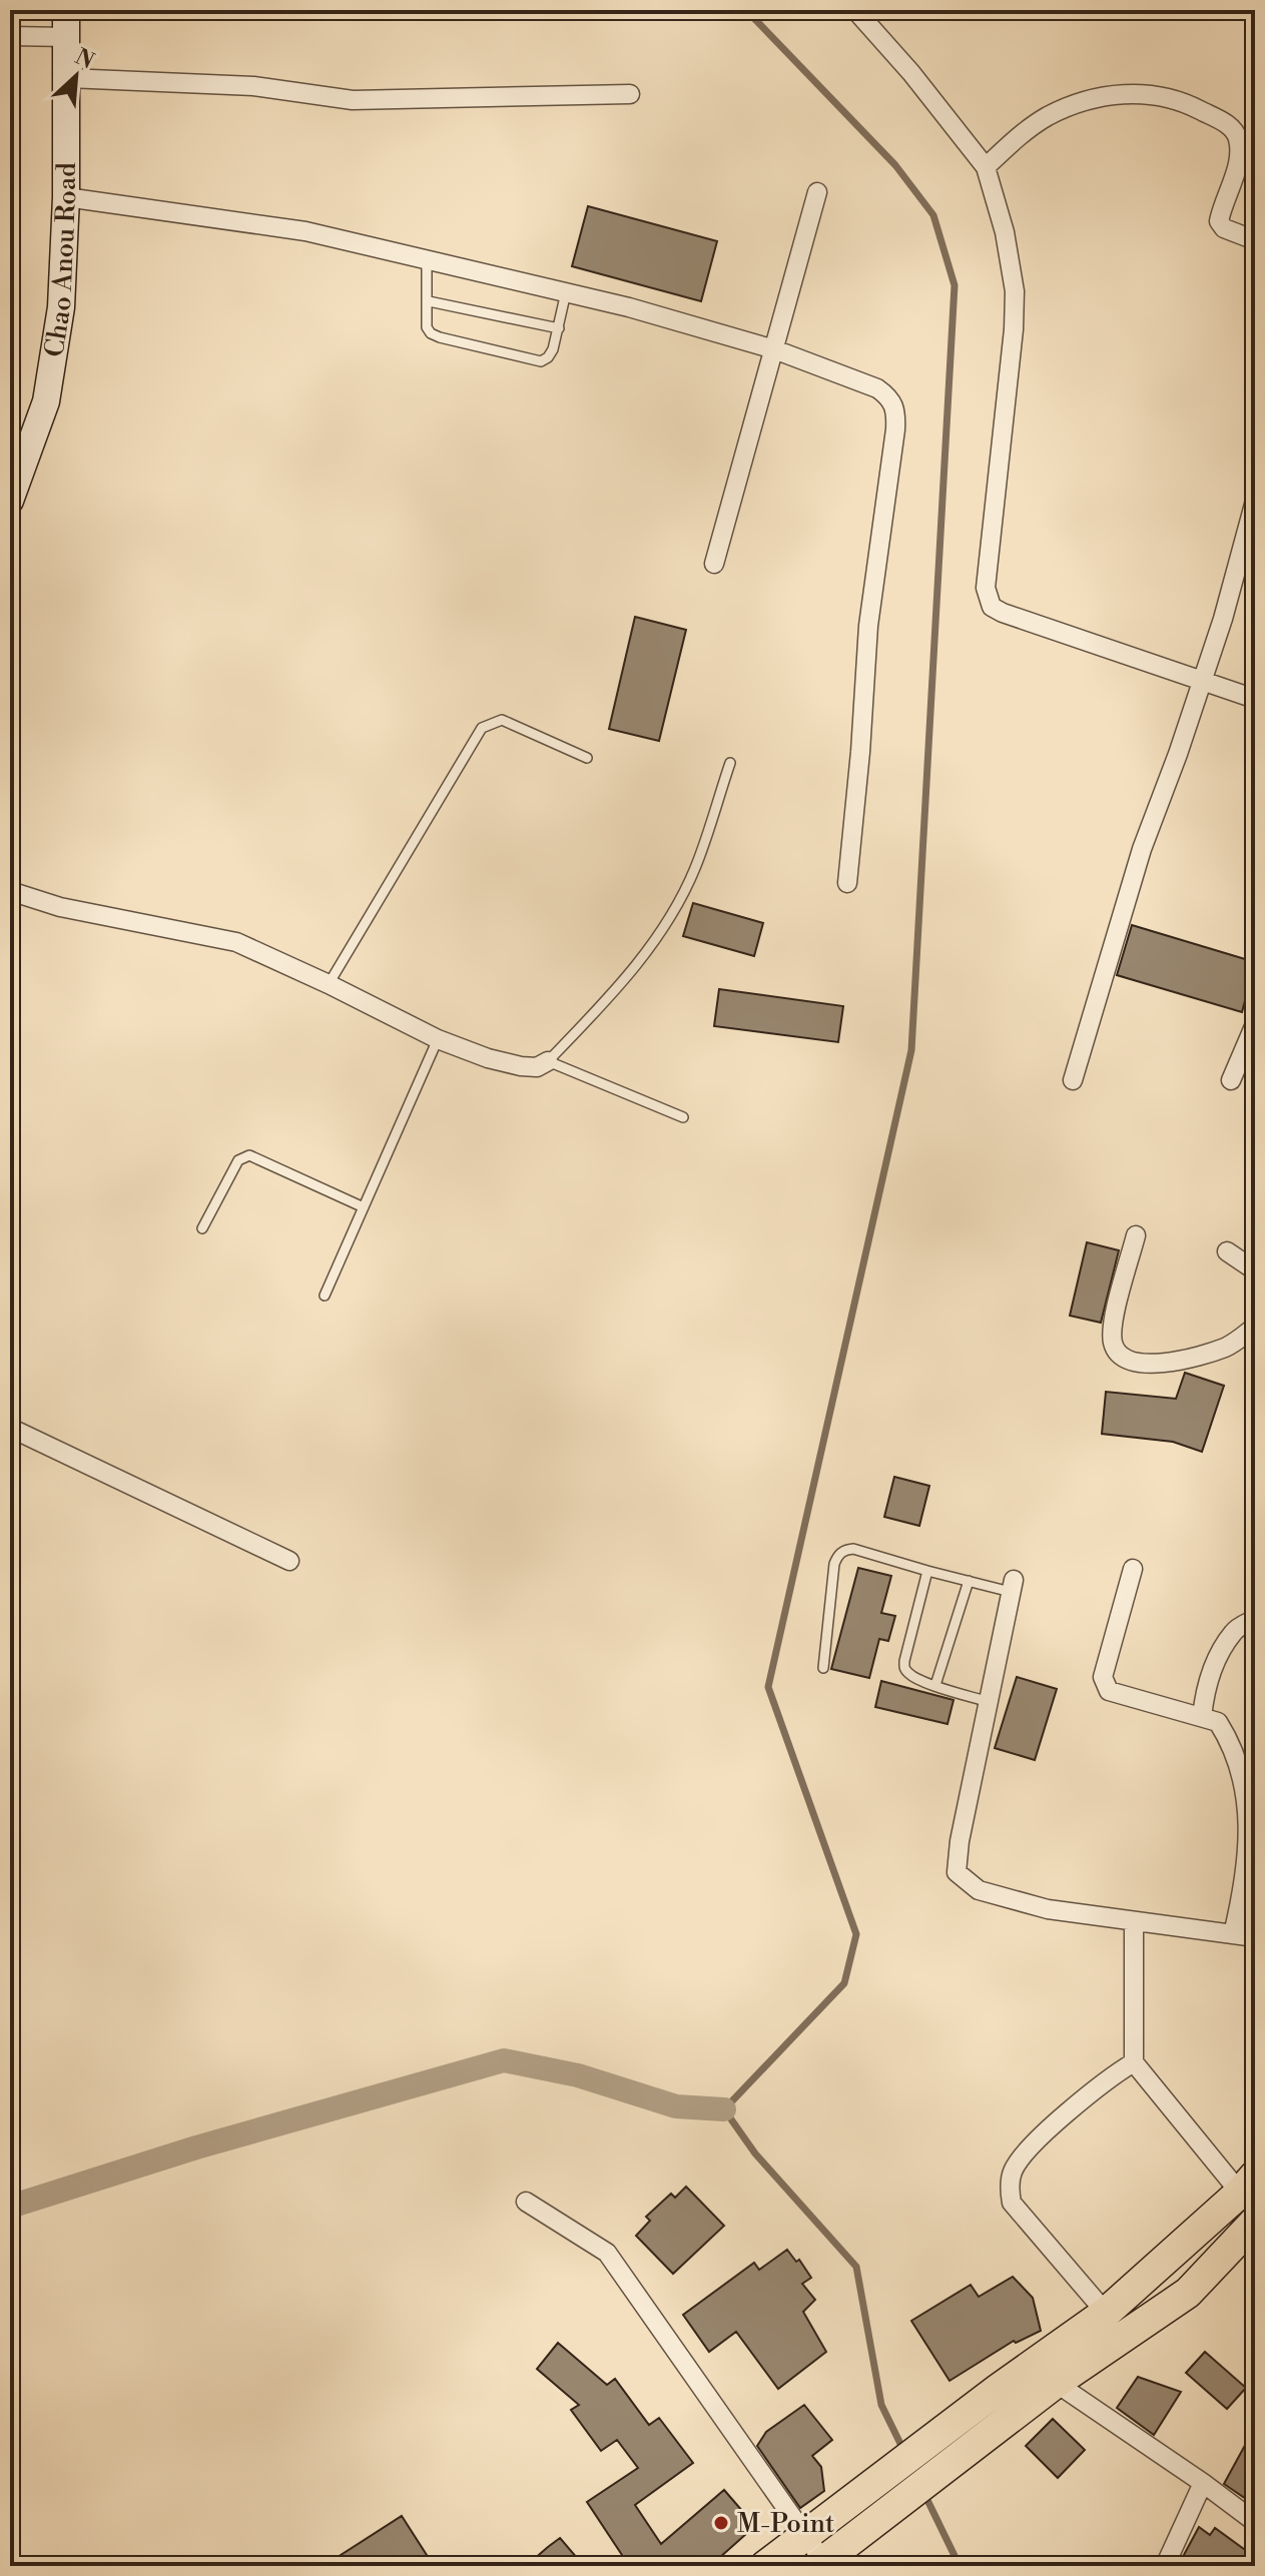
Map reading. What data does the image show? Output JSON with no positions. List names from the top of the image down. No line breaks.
{"streets":{"street":["Chao Anou Road"]},"places":["M-Point"],"north":"top right"}
